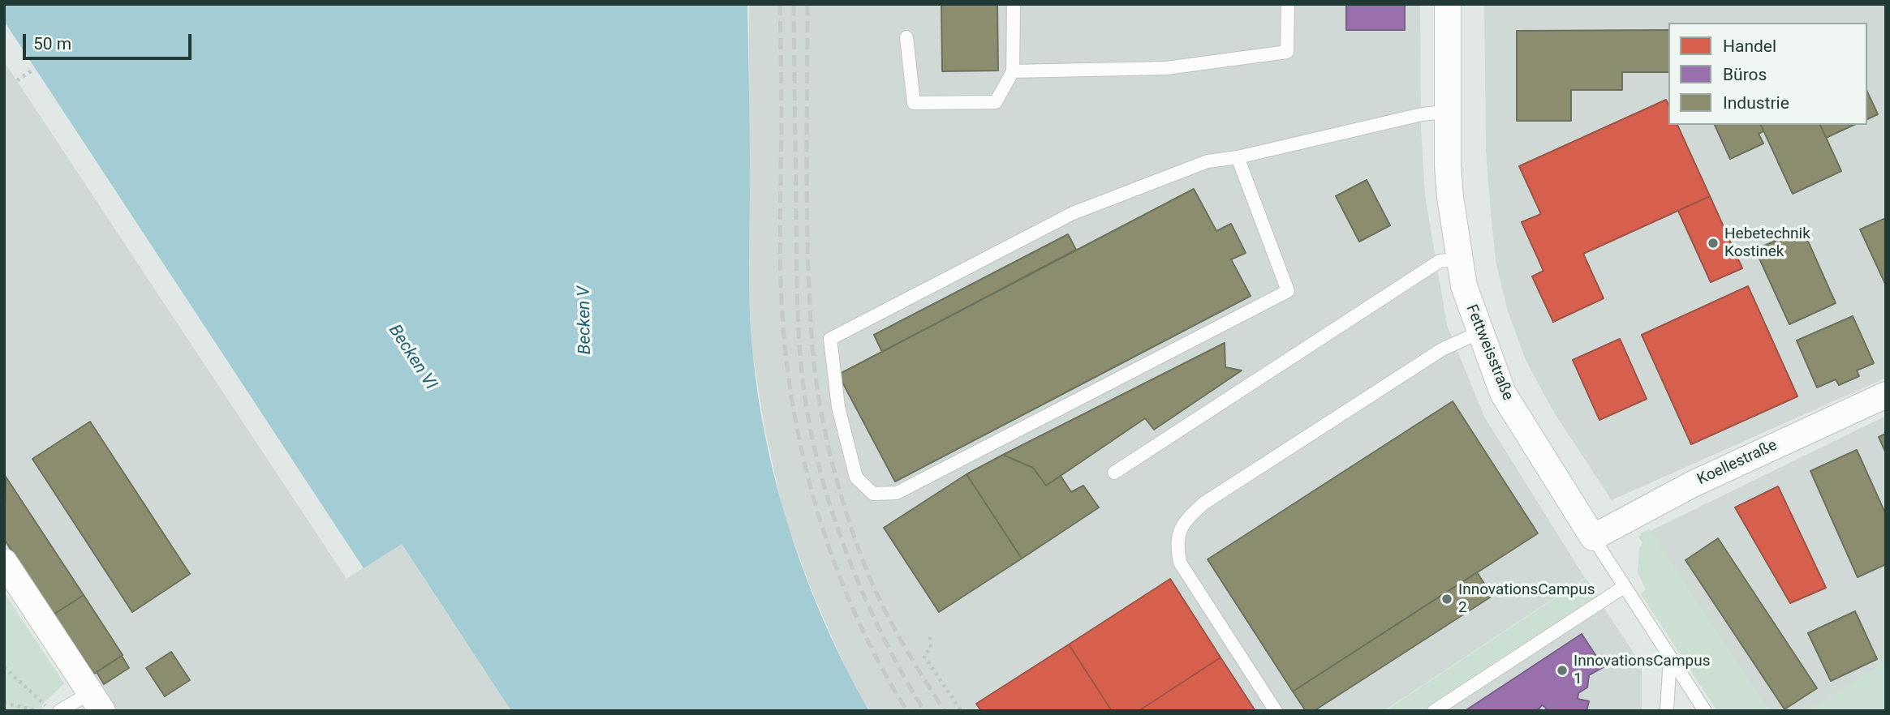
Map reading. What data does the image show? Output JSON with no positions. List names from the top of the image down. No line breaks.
{"streets":{"street":["Fettweisstraße","Koellestraße"]},"crossings":[["Fettweisstraße","Koellestraße"]],"water":["Becken V","Becken VI"],"places":["Hebetechnik Kostinek","InnovationsCampus 2","InnovationsCampus 1"],"legend":["Handel","Büros","Industrie"],"scale_bar":"50 m"}
